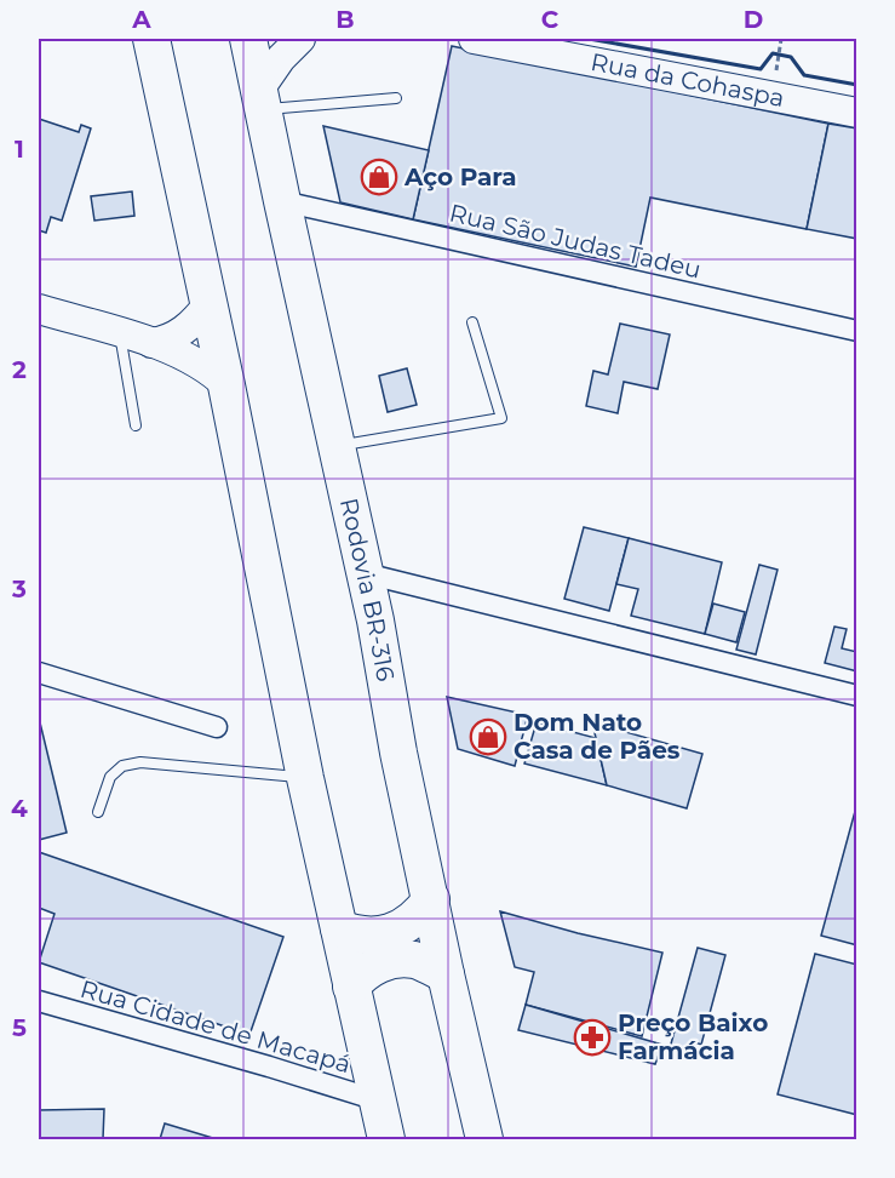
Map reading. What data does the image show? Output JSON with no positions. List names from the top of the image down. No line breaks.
{"streets":{"highway":["Rodovia BR-316"],"street":["Rua da Cohaspa","Rua São Judas Tadeu","Rua Cidade de Macapá"]},"crossings":[["Rua São Judas Tadeu","Rodovia BR-316"]],"places":{"shop":["Aço Para","Dom Nato Casa de Pães"],"pharmacy":["Preço Baixo Farmácia"]},"grid":{"columns":["A","B","C","D"],"rows":["1","2","3","4","5"]}}
